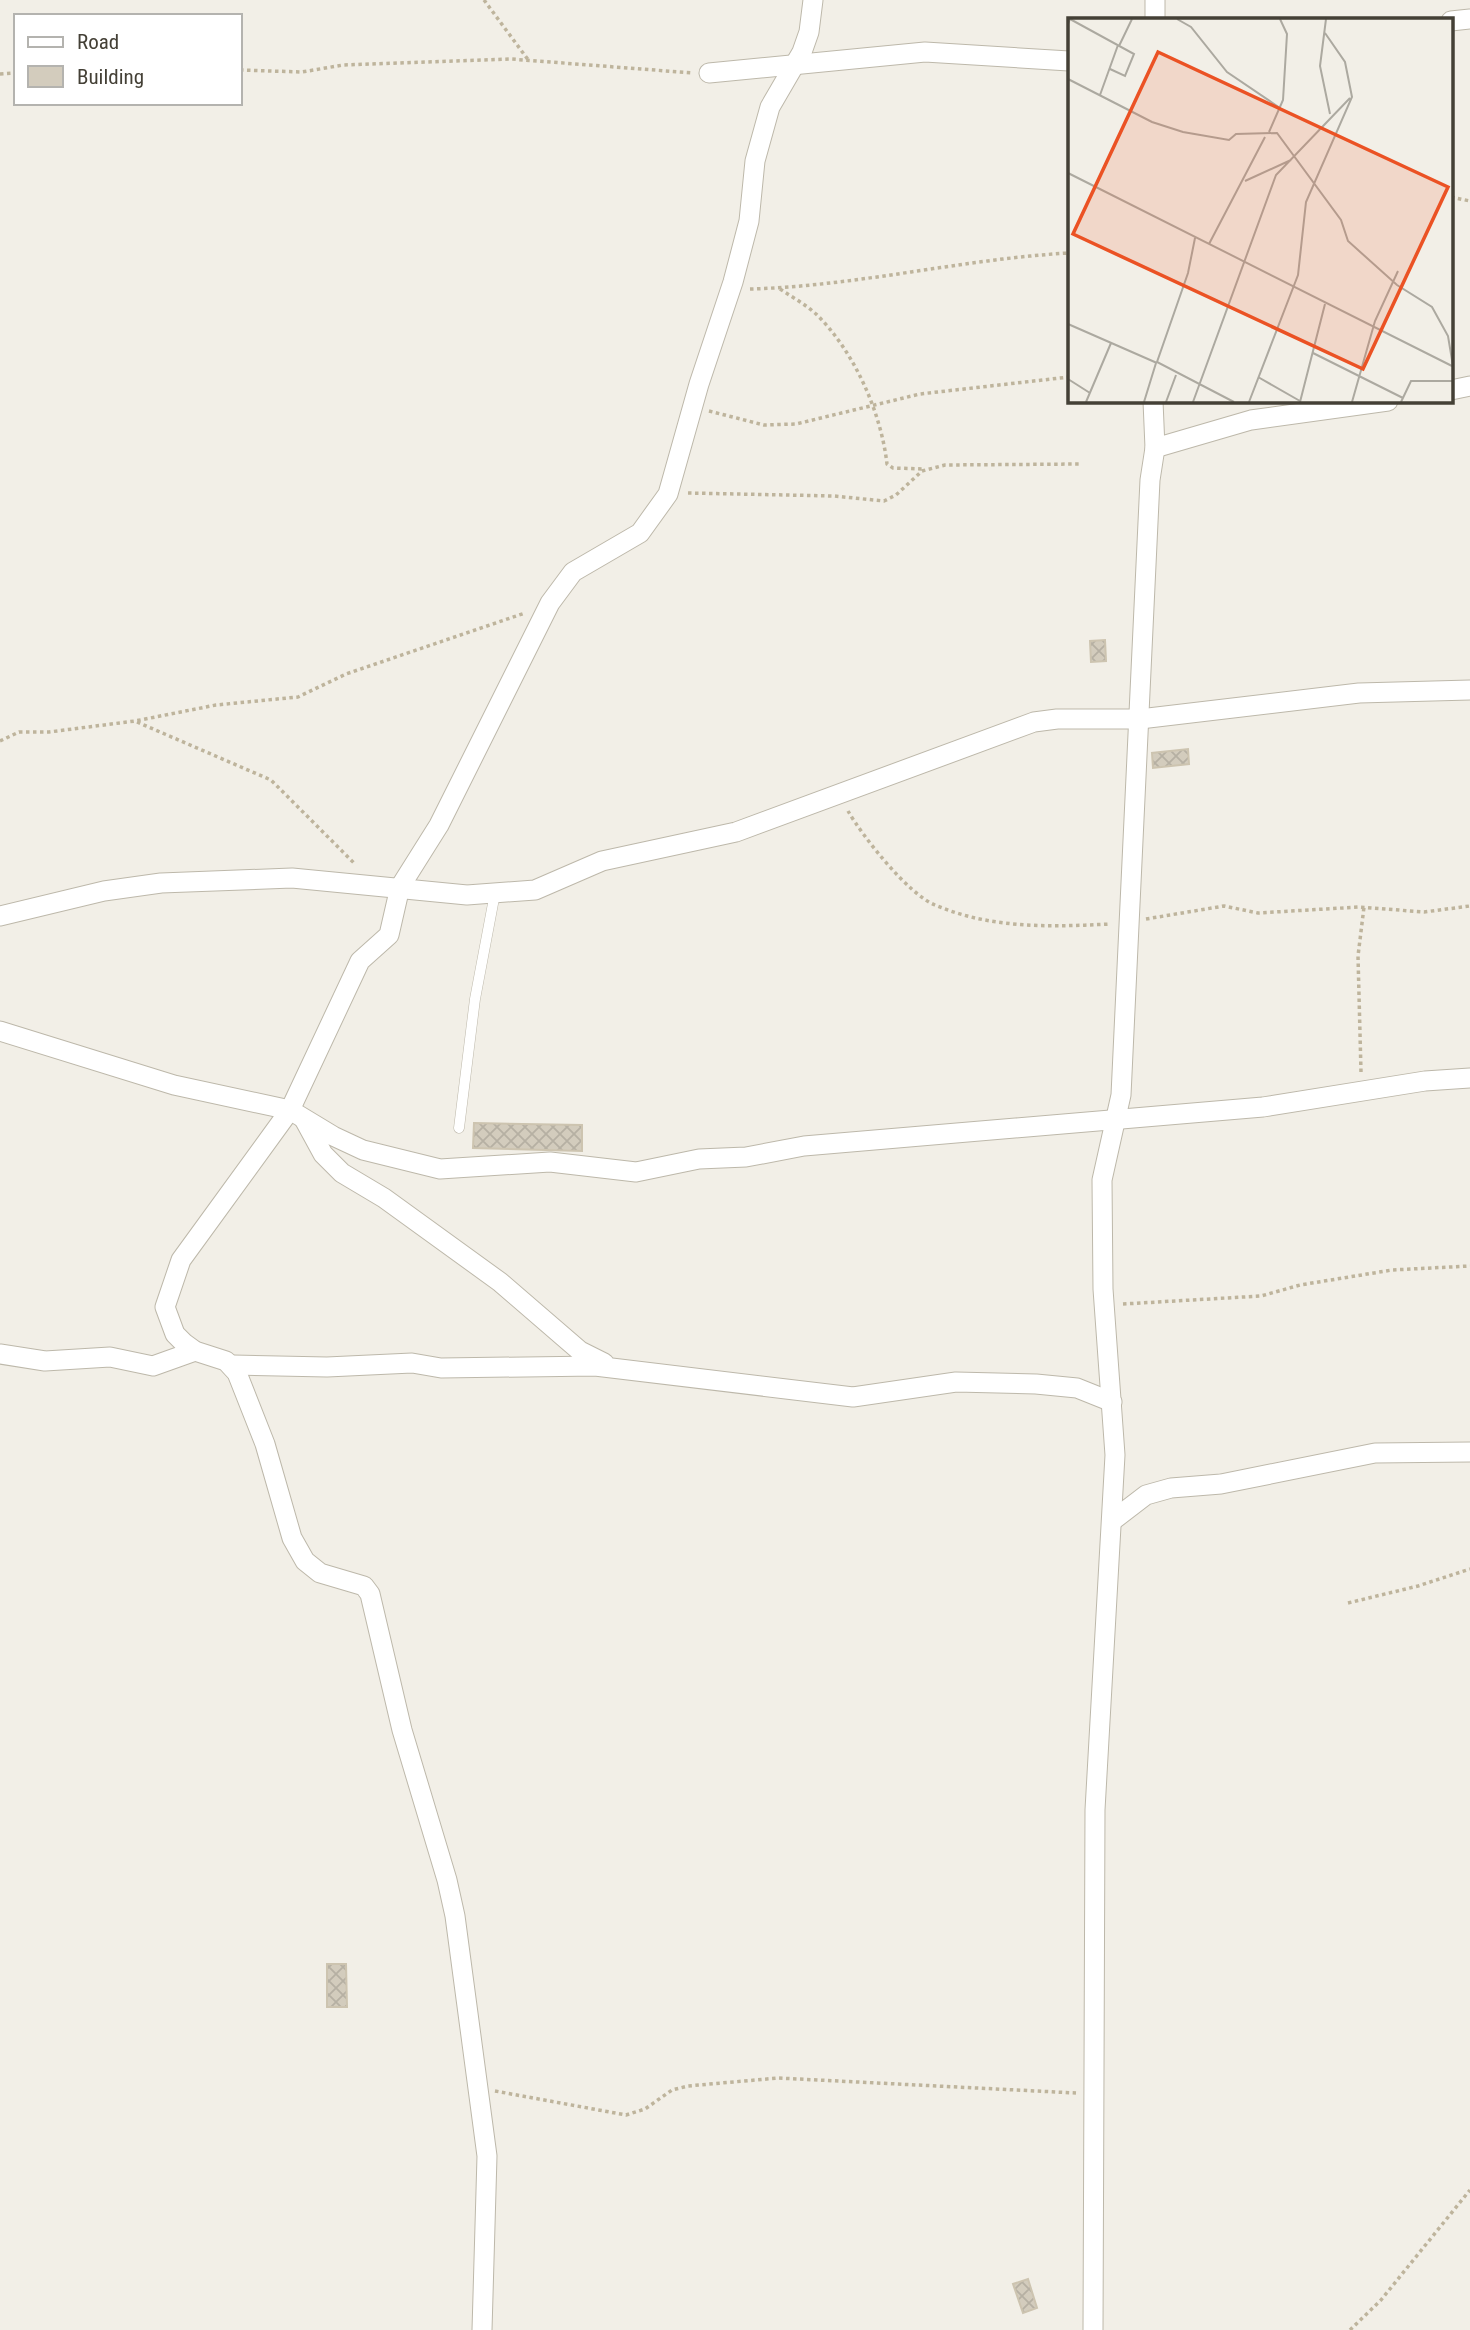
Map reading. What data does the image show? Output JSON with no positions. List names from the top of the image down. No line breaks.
{"legend":["Road","Building"]}
